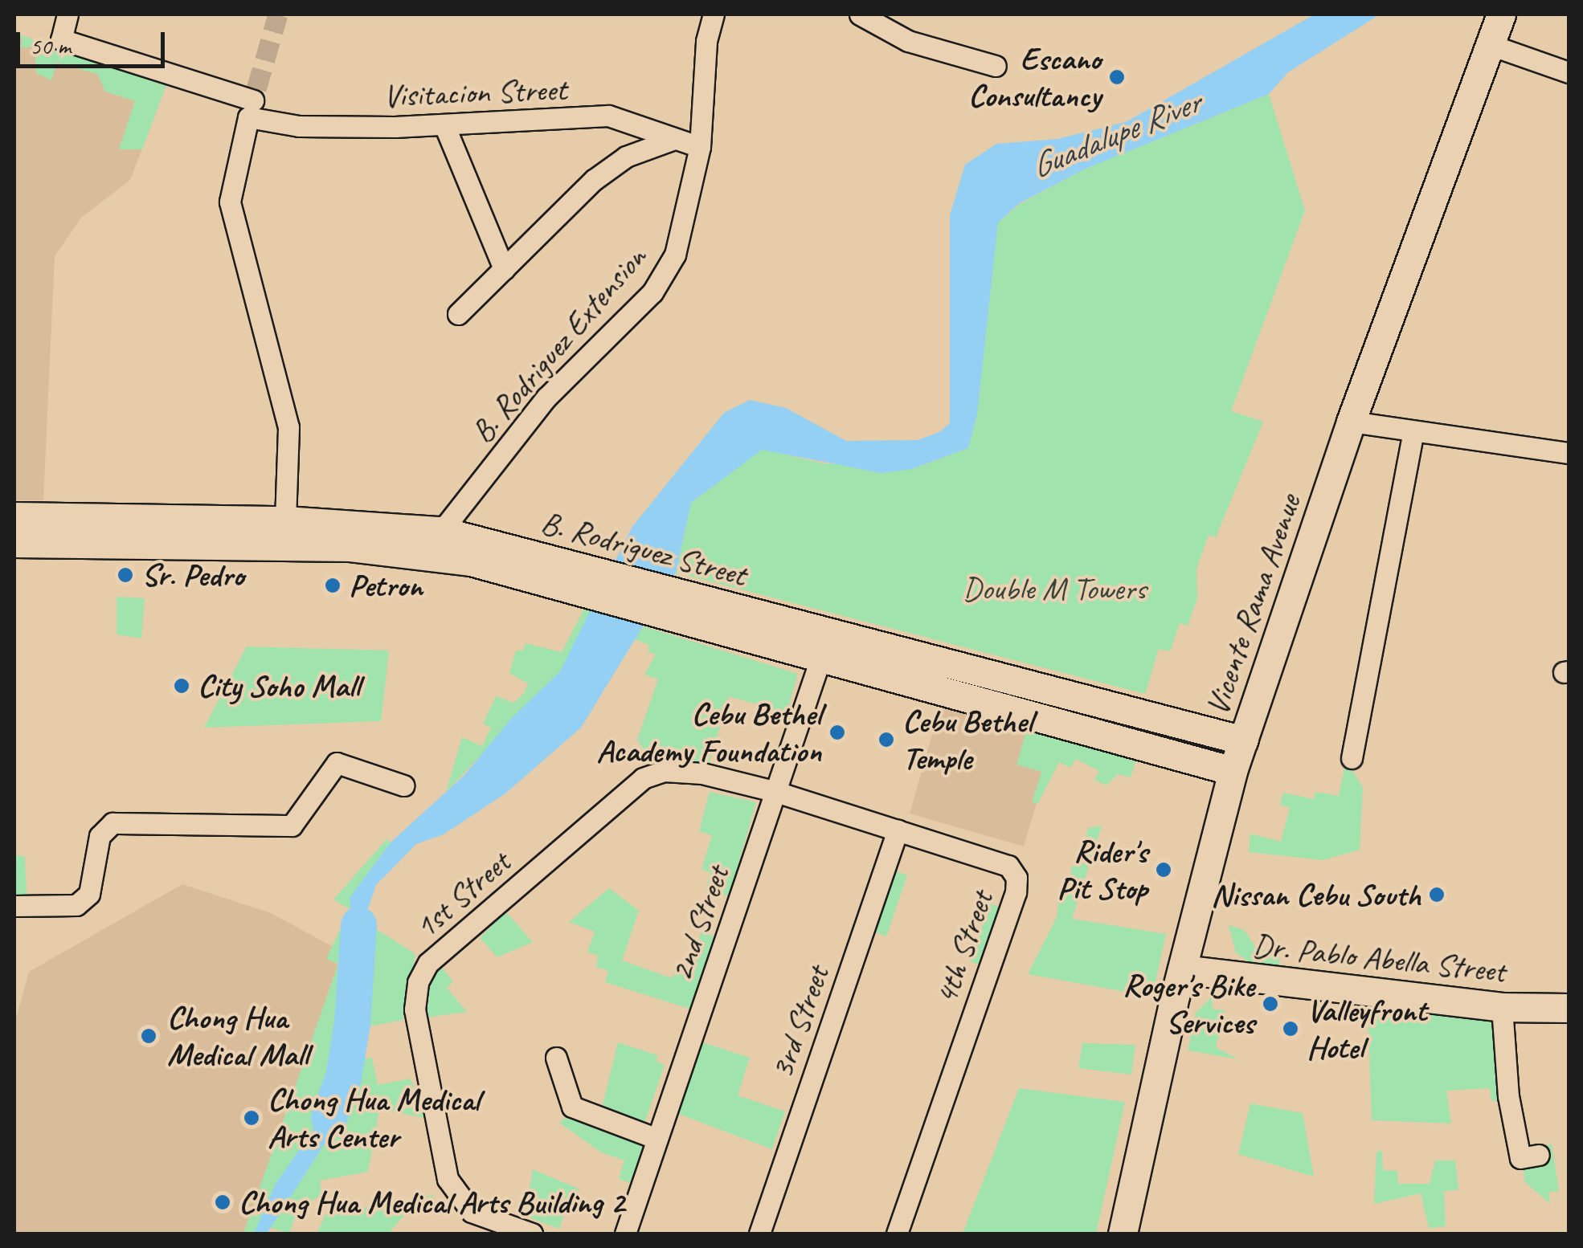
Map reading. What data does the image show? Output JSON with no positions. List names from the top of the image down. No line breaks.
{"streets":{"main road":["B. Rodriguez Street","Vicente Rama Avenue","Dr. Pablo Abella Street"],"street":["Visitacion Street","B. Rodriguez Extension","1st Street","2nd Street","4th Street","3rd Street"]},"crossings":[["Visitacion Street","B. Rodriguez Extension"],["B. Rodriguez Extension","B. Rodriguez Street"],["B. Rodriguez Street","Vicente Rama Avenue"],["B. Rodriguez Street","2nd Street"],["Vicente Rama Avenue","Dr. Pablo Abella Street"],["1st Street","2nd Street"],["1st Street","4th Street"],["2nd Street","4th Street"],["4th Street","3rd Street"]],"water":["Guadalupe River"],"parks":["Double M Towers"],"places":["Escano Consultancy","Sr. Pedro","Petron","City Soho Mall","Cebu Bethel Academy Foundation","Cebu Bethel Temple","Rider's Pit Stop","Nissan Cebu South","Roger's Bike Services","Valleyfront Hotel","Chong Hua Medical Mall","Chong Hua Medical Arts Center","Chong Hua Medical Arts Building 2"],"scale_bar":"50 m"}
